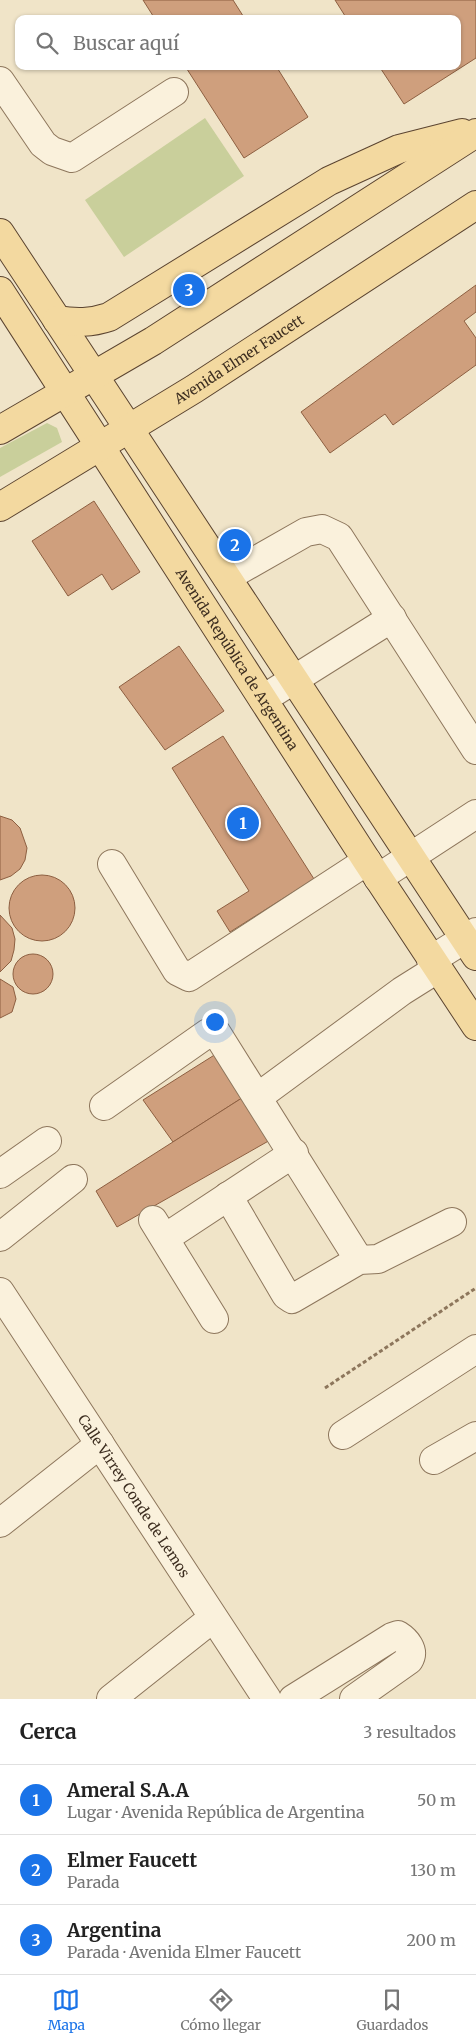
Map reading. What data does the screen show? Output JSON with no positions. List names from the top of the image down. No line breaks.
{"streets":{"main road":["Avenida Elmer Faucett","Avenida República de Argentina"],"street":["Calle Virrey Conde de Lemos"]},"crossings":[["Avenida Elmer Faucett","Avenida República de Argentina"]],"page":{"search":"Buscar aquí","pins":["3","2","1"],"heading":["Cerca","3 resultados"],"list":[{"mark":"1","name":"Ameral S.A.A","note":"Lugar · Avenida República de Argentina","value":"50 m"},{"mark":"2","name":"Elmer Faucett","note":"Parada","value":"130 m"},{"mark":"3","name":"Argentina","note":"Parada · Avenida Elmer Faucett","value":"200 m"}],"nav":["Mapa","Cómo llegar","Guardados"]}}
